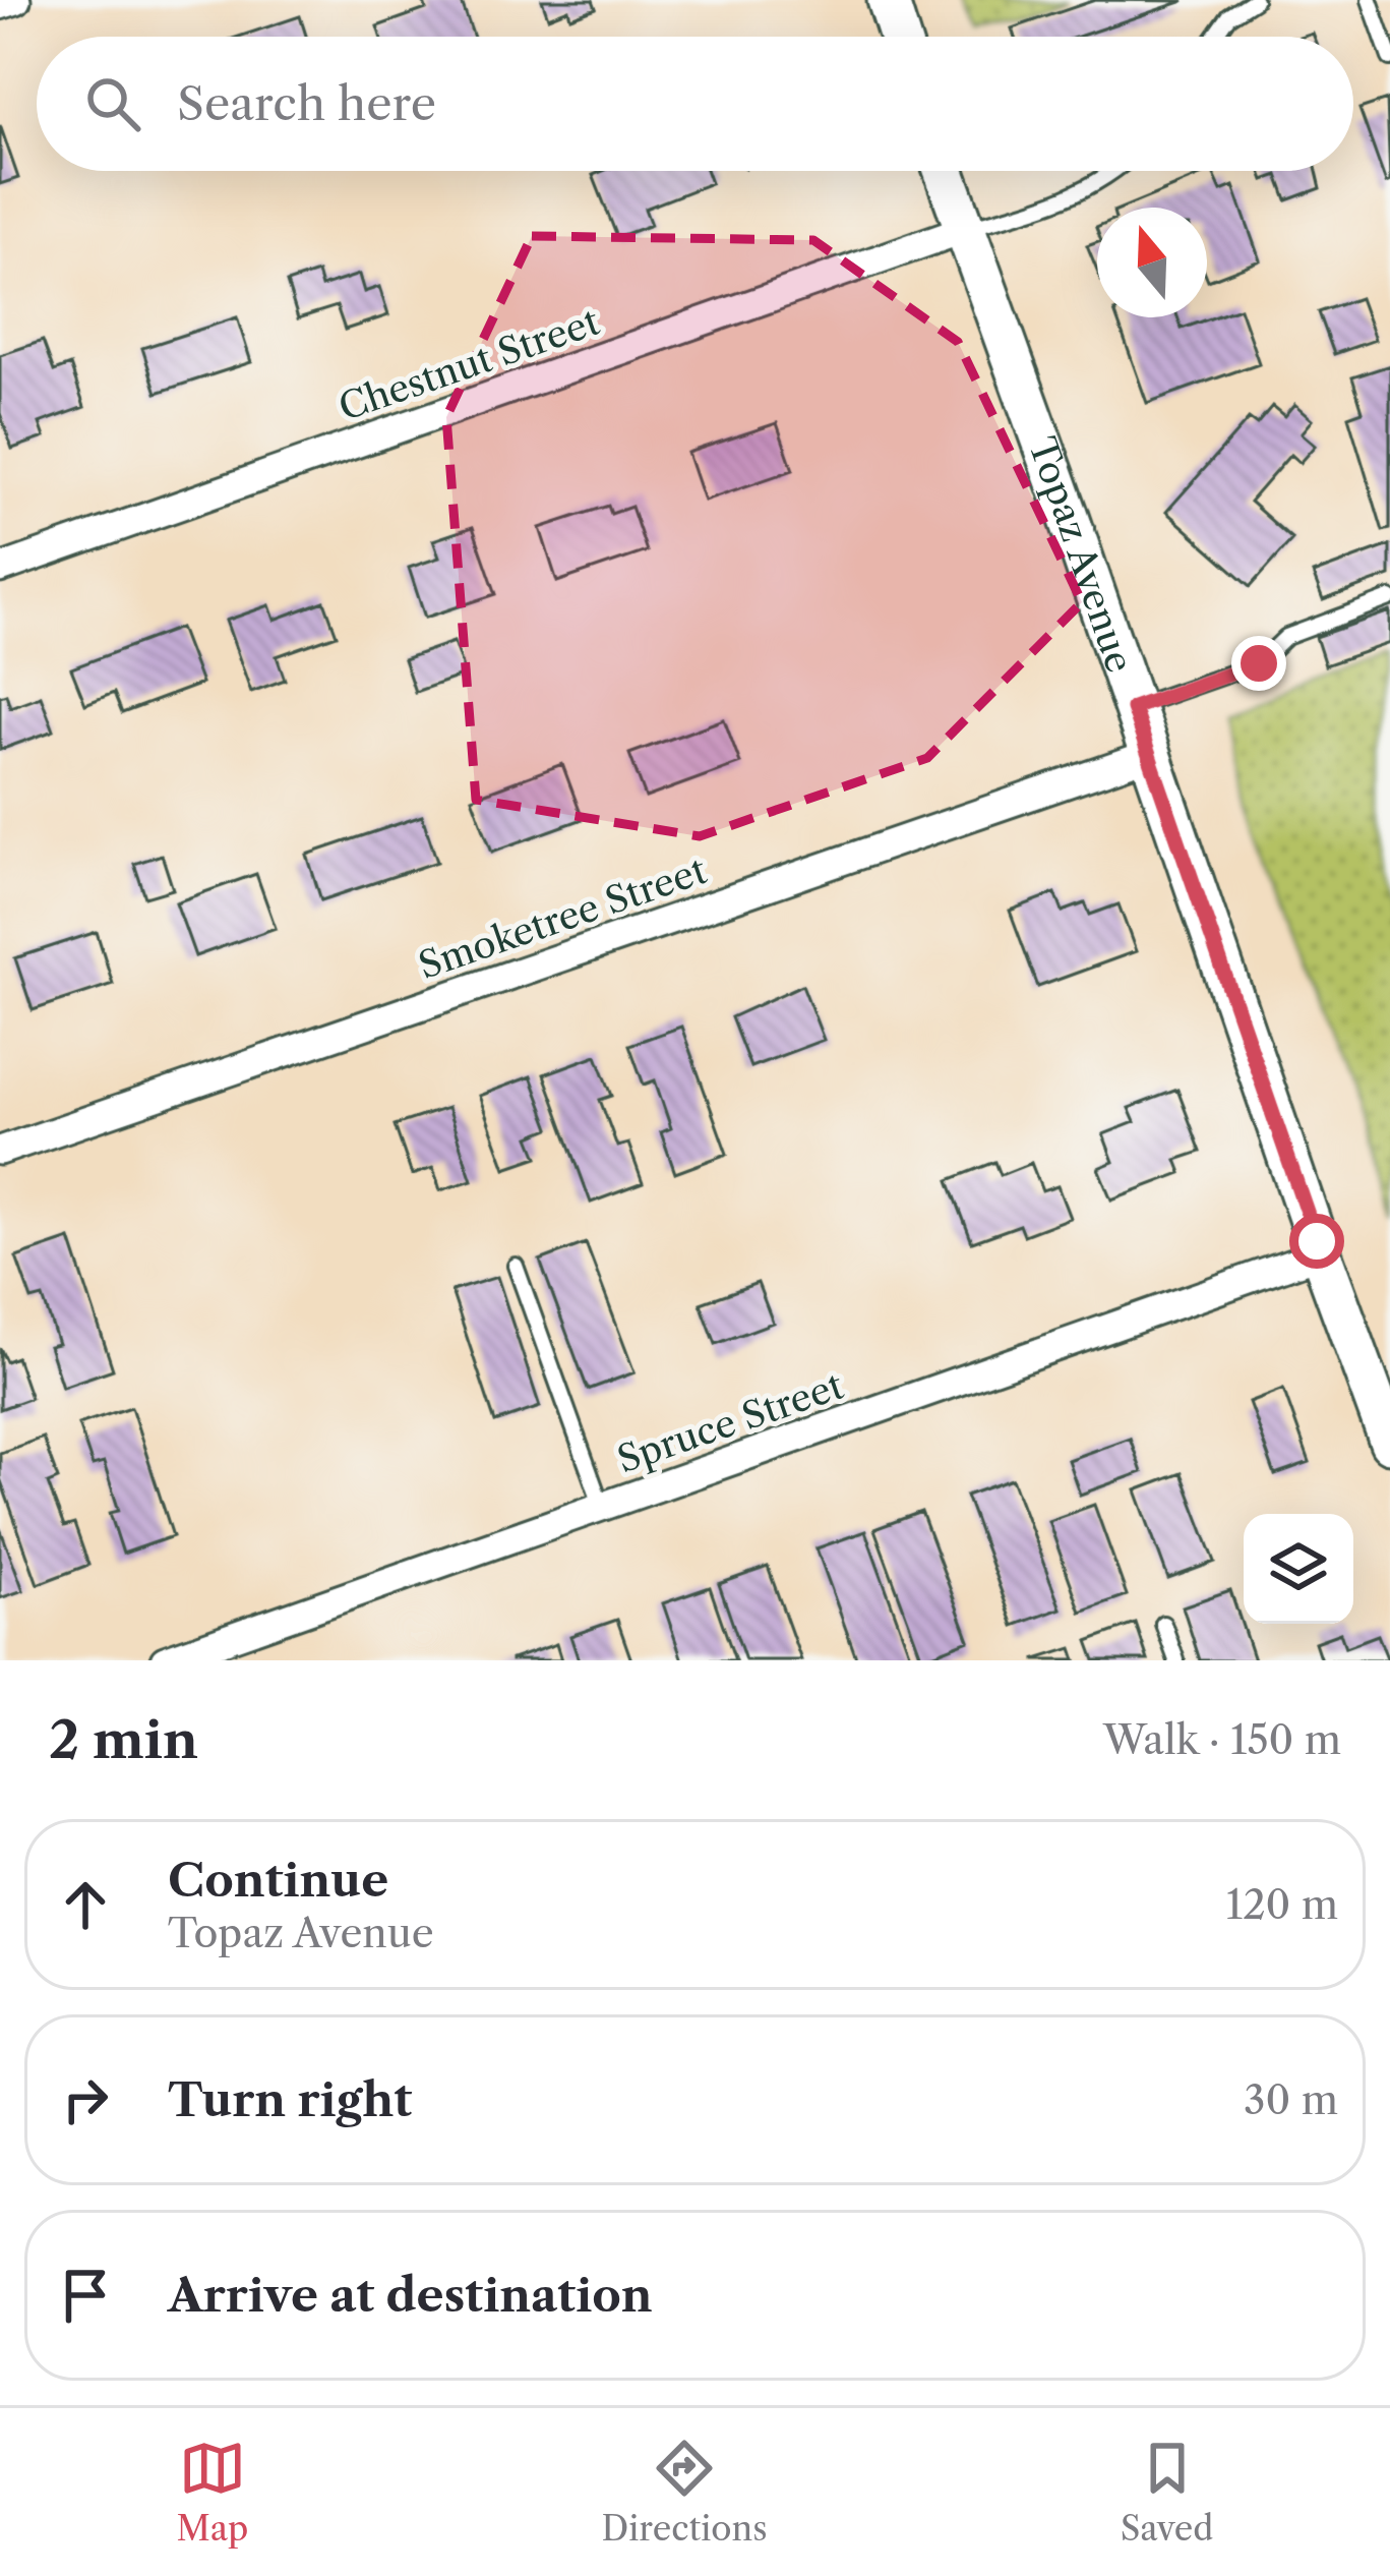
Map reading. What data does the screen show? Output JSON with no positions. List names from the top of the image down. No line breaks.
{"streets":{"street":["Chestnut Street","Topaz Avenue","Smoketree Street","Spruce Street"]},"crossings":[["Chestnut Street","Topaz Avenue"],["Topaz Avenue","Smoketree Street"],["Topaz Avenue","Spruce Street"]],"north":"top","page":{"search":"Search here","heading":["2 min","Walk · 150 m"],"list":[["Continue","Topaz Avenue","120 m"],["Turn right","30 m"],"Arrive at destination"],"nav":["Map","Directions","Saved"]}}
